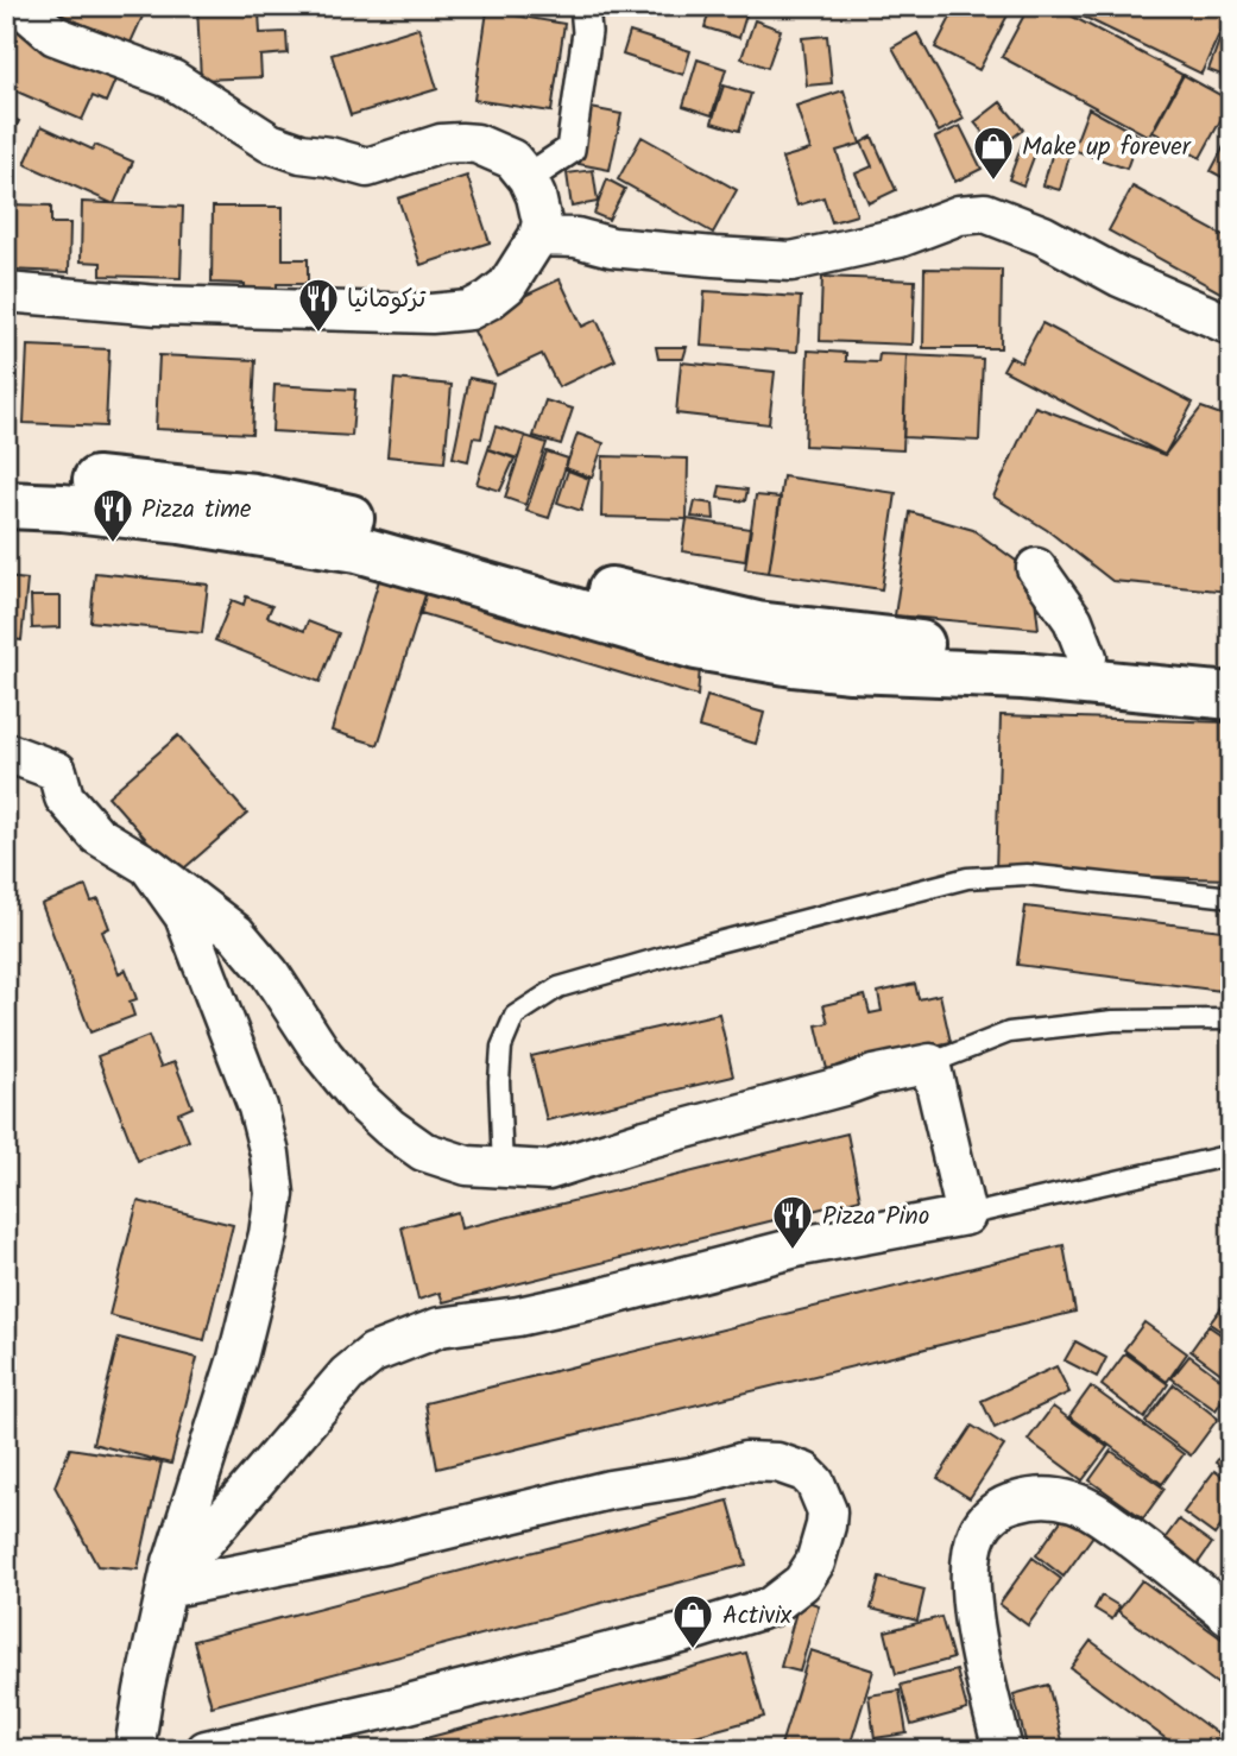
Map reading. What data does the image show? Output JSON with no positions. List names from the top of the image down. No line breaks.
{"places":{"shop":["Make up forever","Activix"],"restaurant":["تركومانيا","Pizza time","Pizza Pino"]}}
